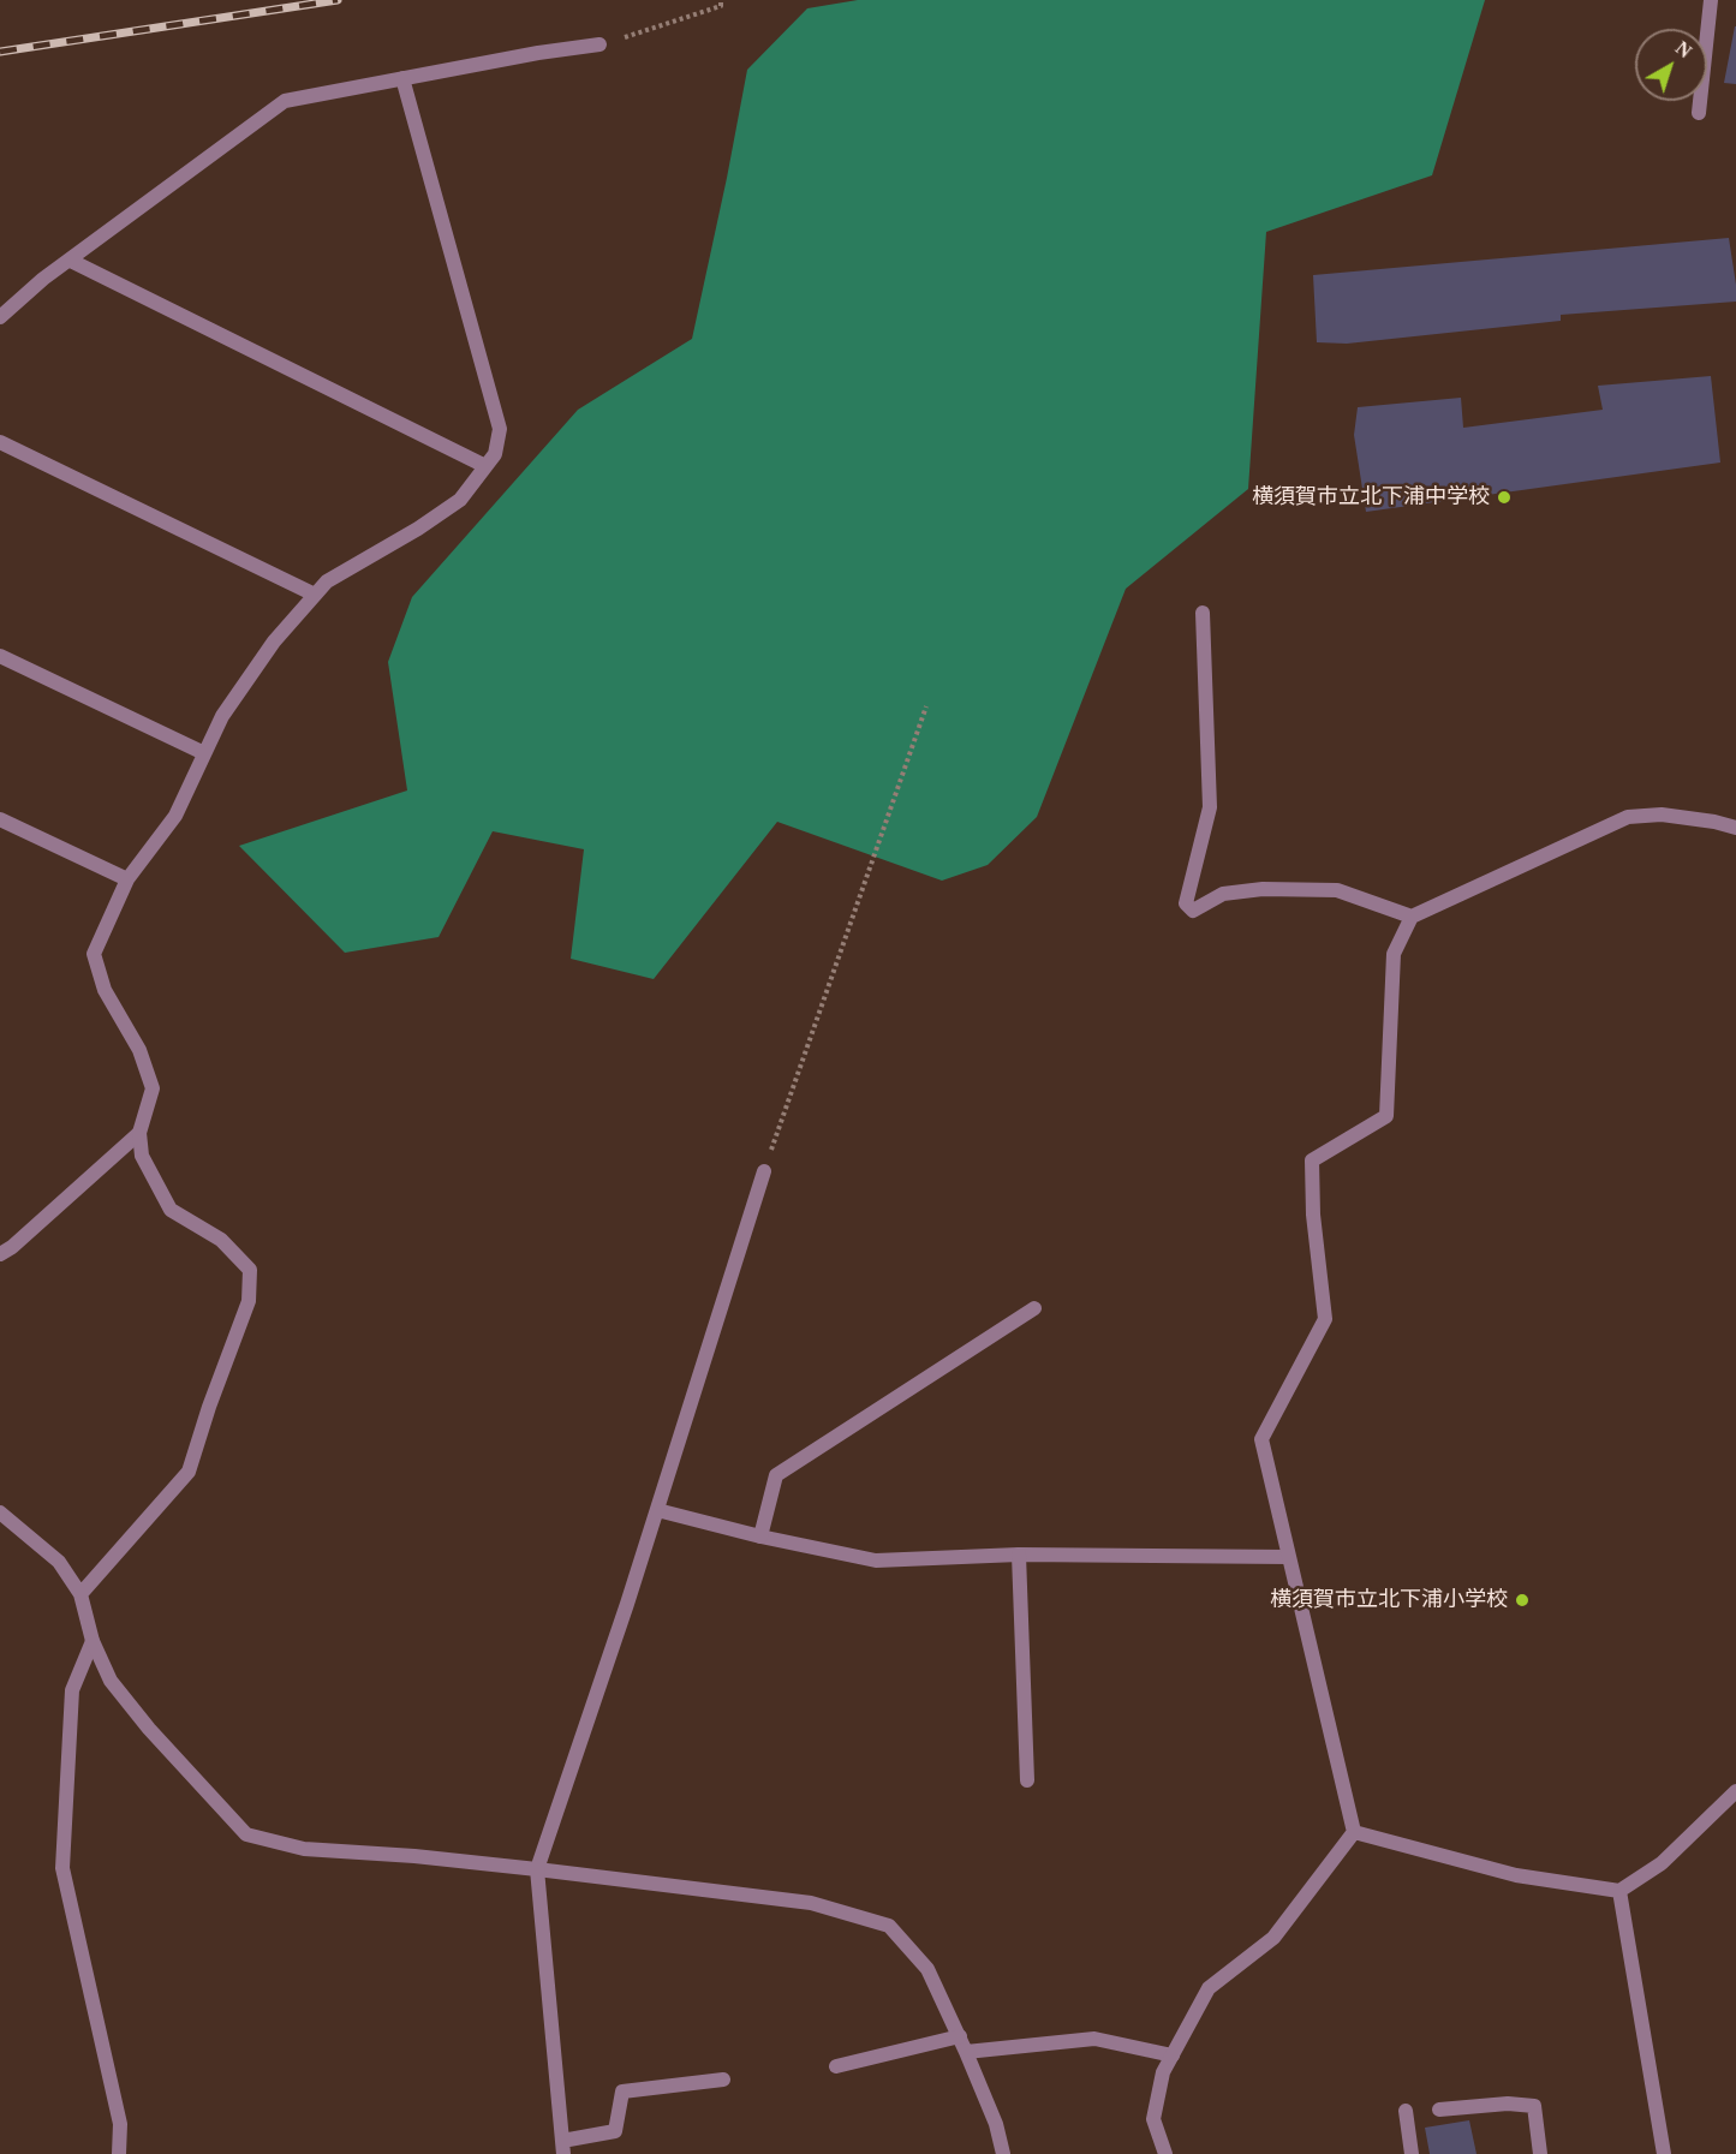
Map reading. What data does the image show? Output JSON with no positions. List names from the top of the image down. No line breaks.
{"places":["横須賀市立北下浦中学校","横須賀市立北下浦小学校"],"north":"top right"}
